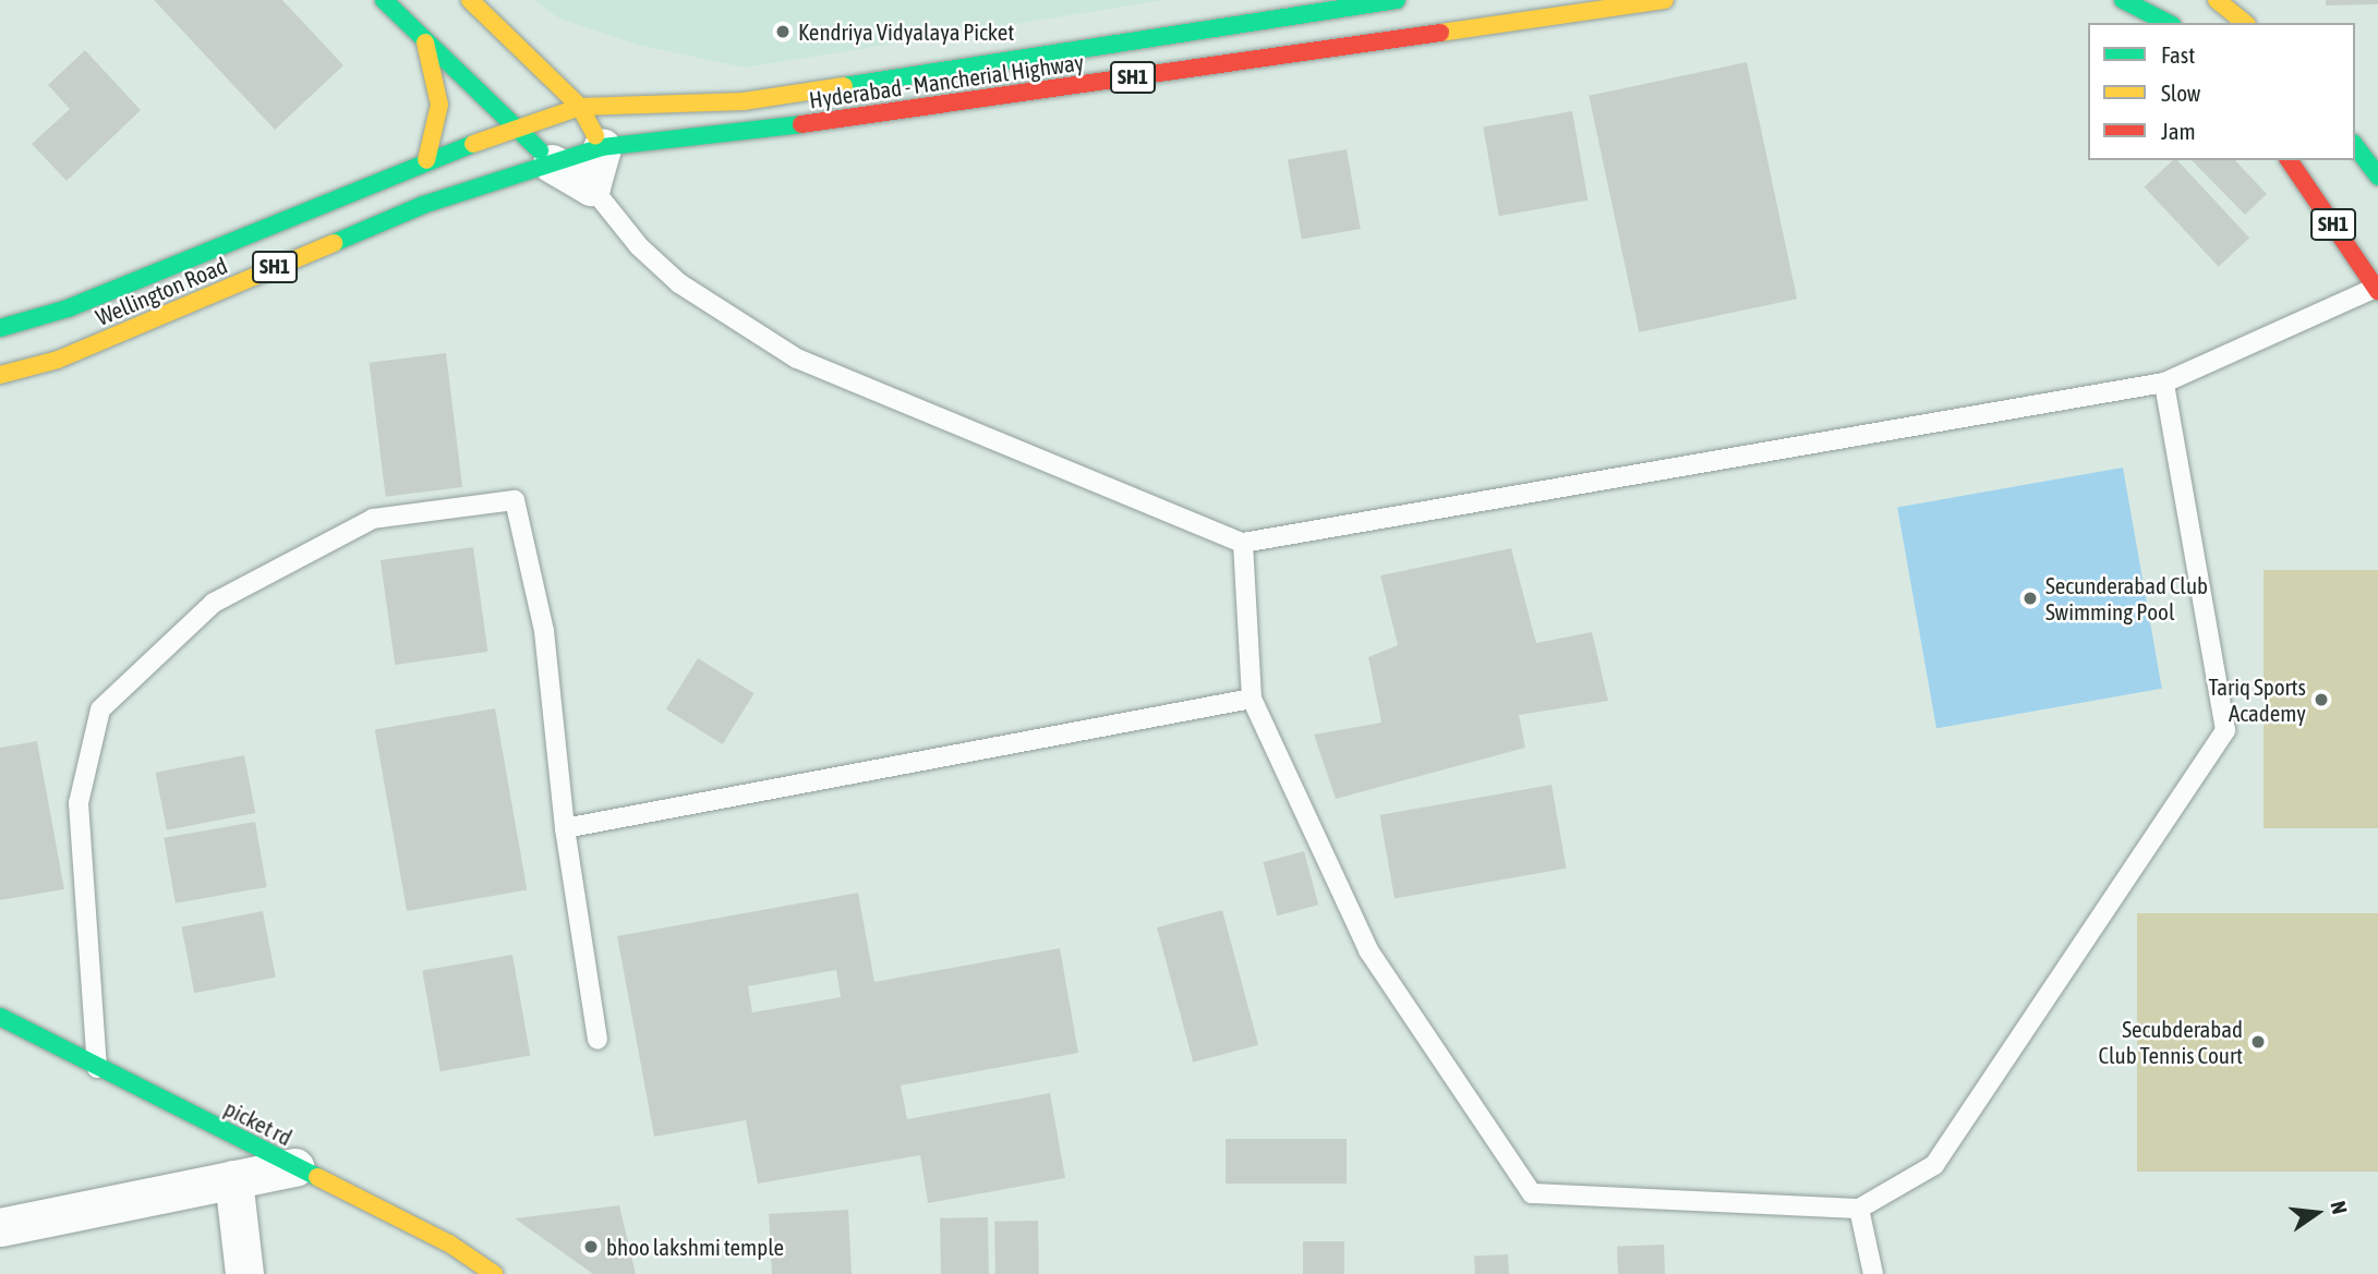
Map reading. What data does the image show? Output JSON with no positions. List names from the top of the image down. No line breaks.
{"streets":{"main road":["SH1","Hyderabad - Mancherial Highway","Wellington Road","picket rd"]},"crossings":[["SH1","Hyderabad - Mancherial Highway"],["Hyderabad - Mancherial Highway","Wellington Road"]],"places":["Kendriya Vidyalaya Picket","Secunderabad Club Swimming Pool","Tariq Sports Academy","Secubderabad Club Tennis Court","bhoo lakshmi temple"],"legend":["Fast","Slow","Jam"],"north":"right"}
